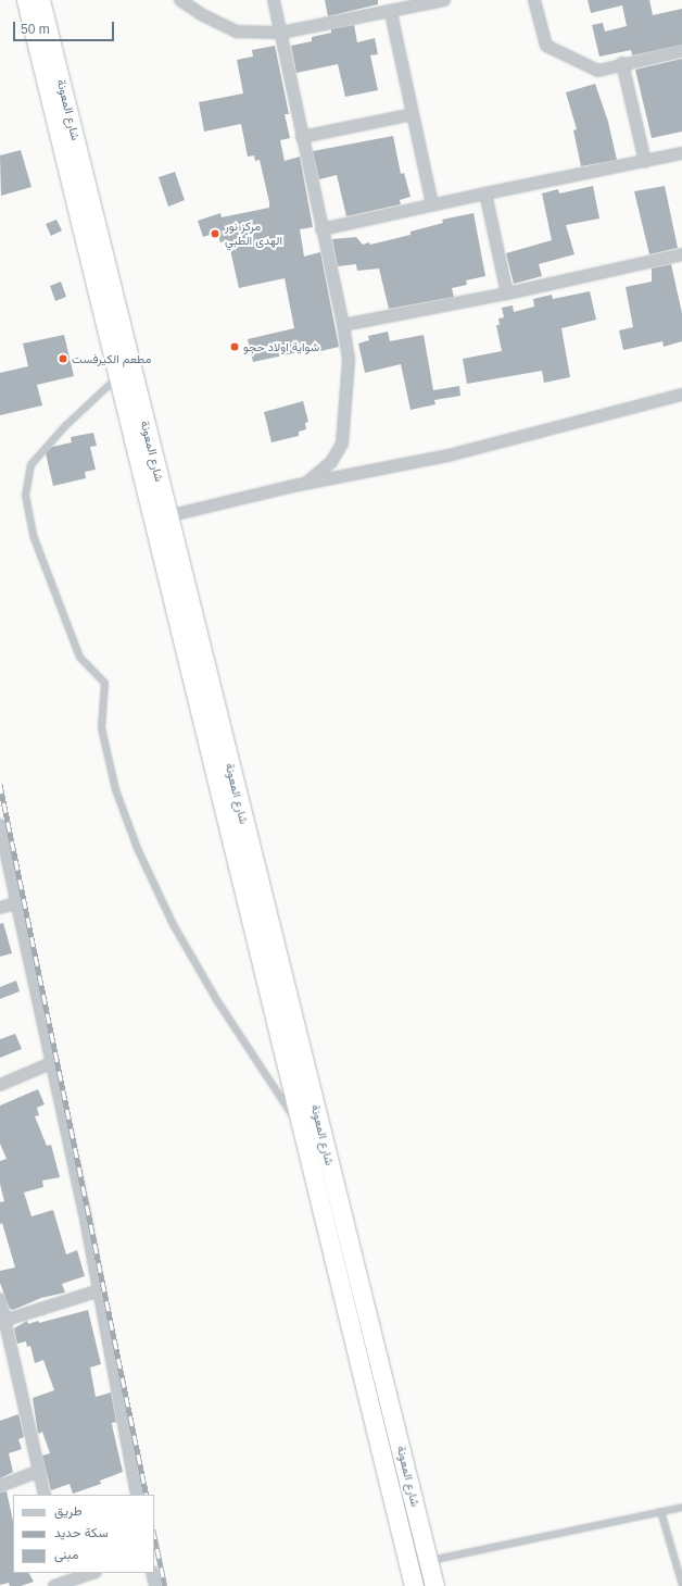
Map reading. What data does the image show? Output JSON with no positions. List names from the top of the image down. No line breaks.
{"streets":{"highway":["شارع المعونة"]},"places":["مركز نور الهدى الطبي","شواية اولاد حجو","مطعم الكيرفست"],"legend":["طريق","سكة حديد","مبنى"],"scale_bar":"50 m"}
